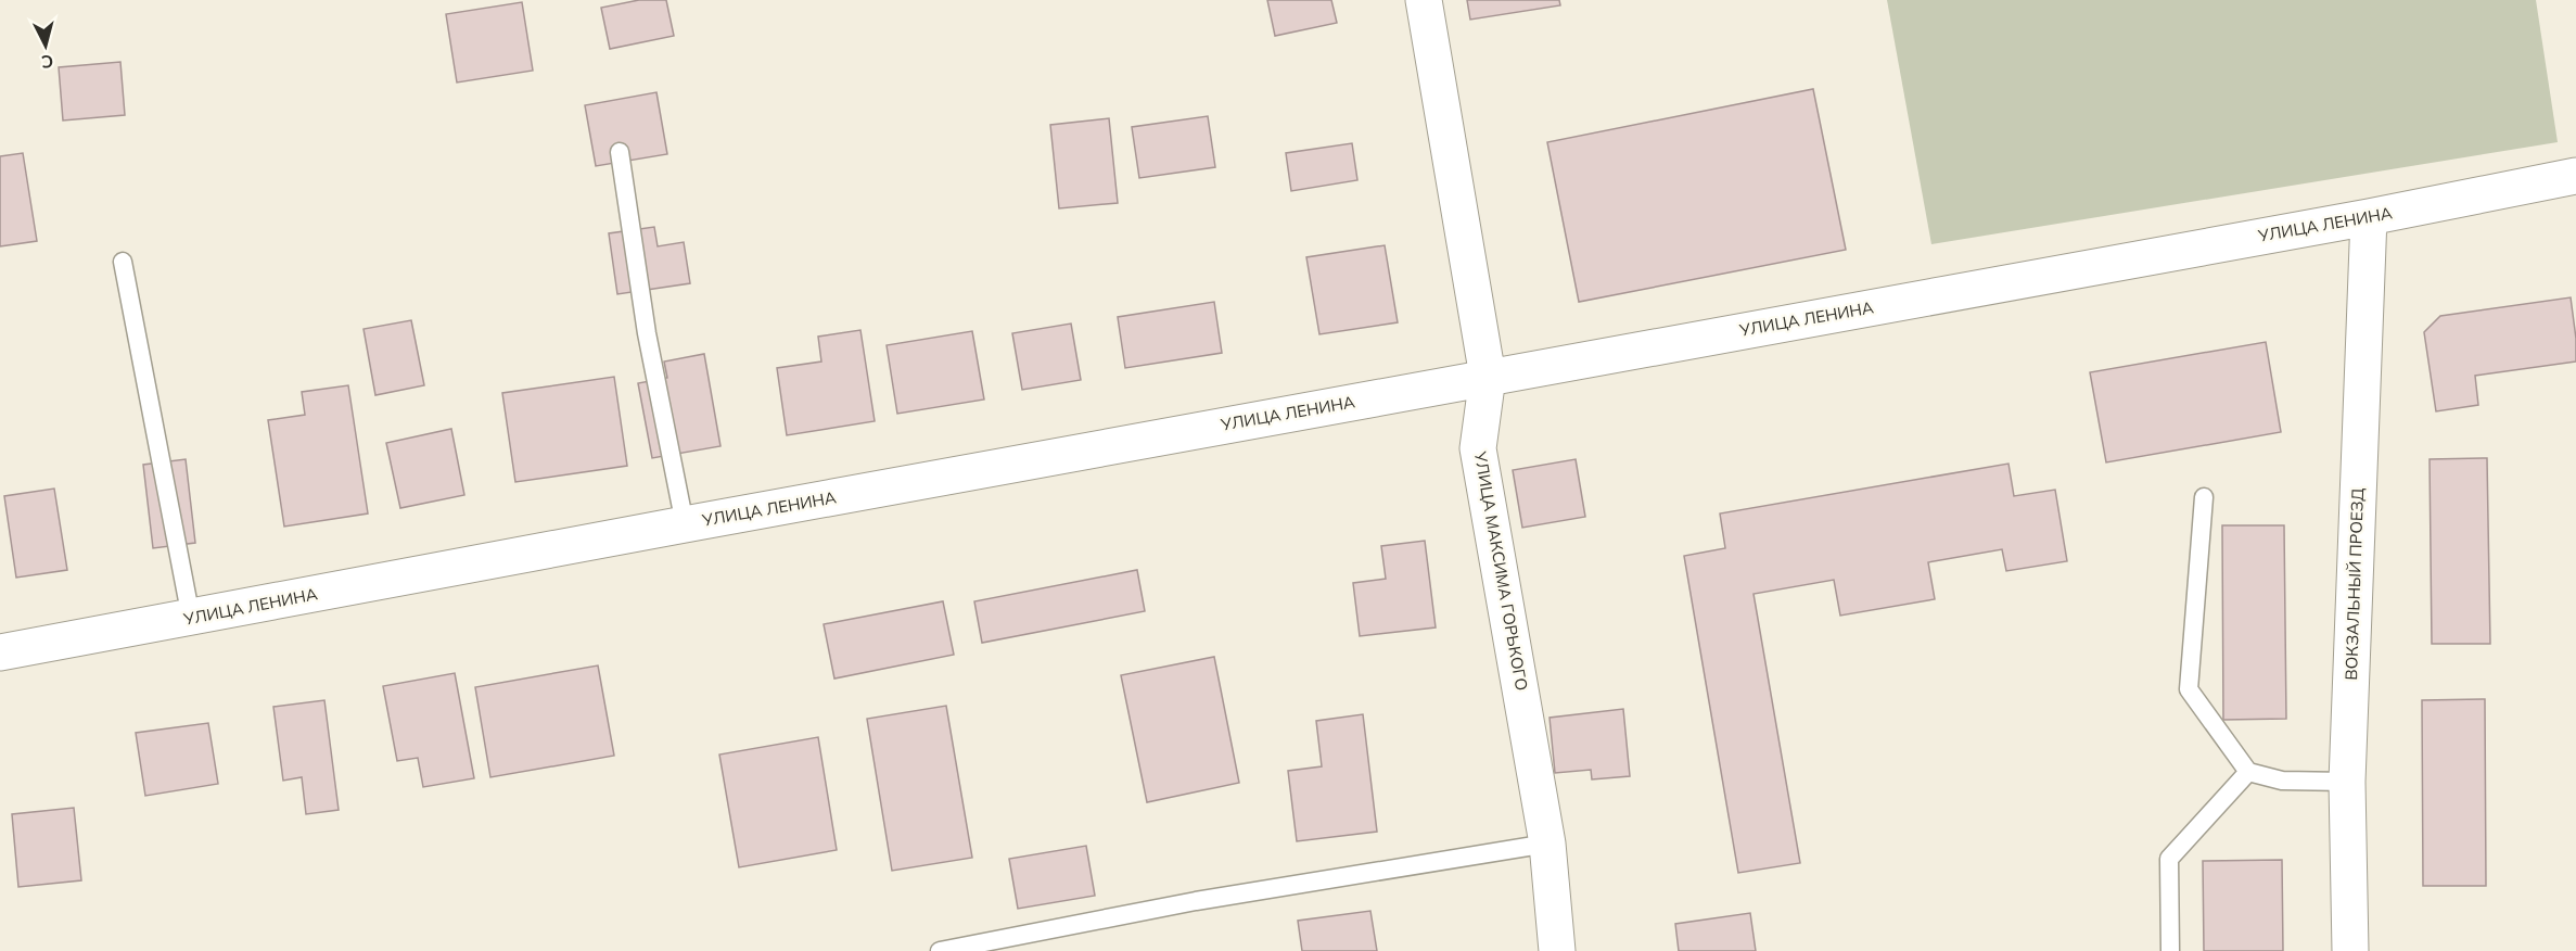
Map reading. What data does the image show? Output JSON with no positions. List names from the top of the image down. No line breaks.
{"streets":{"street":["УЛИЦА ЛЕНИНА","УЛИЦА МАКСИМА ГОРЬКОГО","ВОКЗАЛЬНЫЙ ПРОЕЗД"]},"crossings":[["УЛИЦА ЛЕНИНА","УЛИЦА МАКСИМА ГОРЬКОГО"],["УЛИЦА ЛЕНИНА","ВОКЗАЛЬНЫЙ ПРОЕЗД"]],"north":"bottom"}
